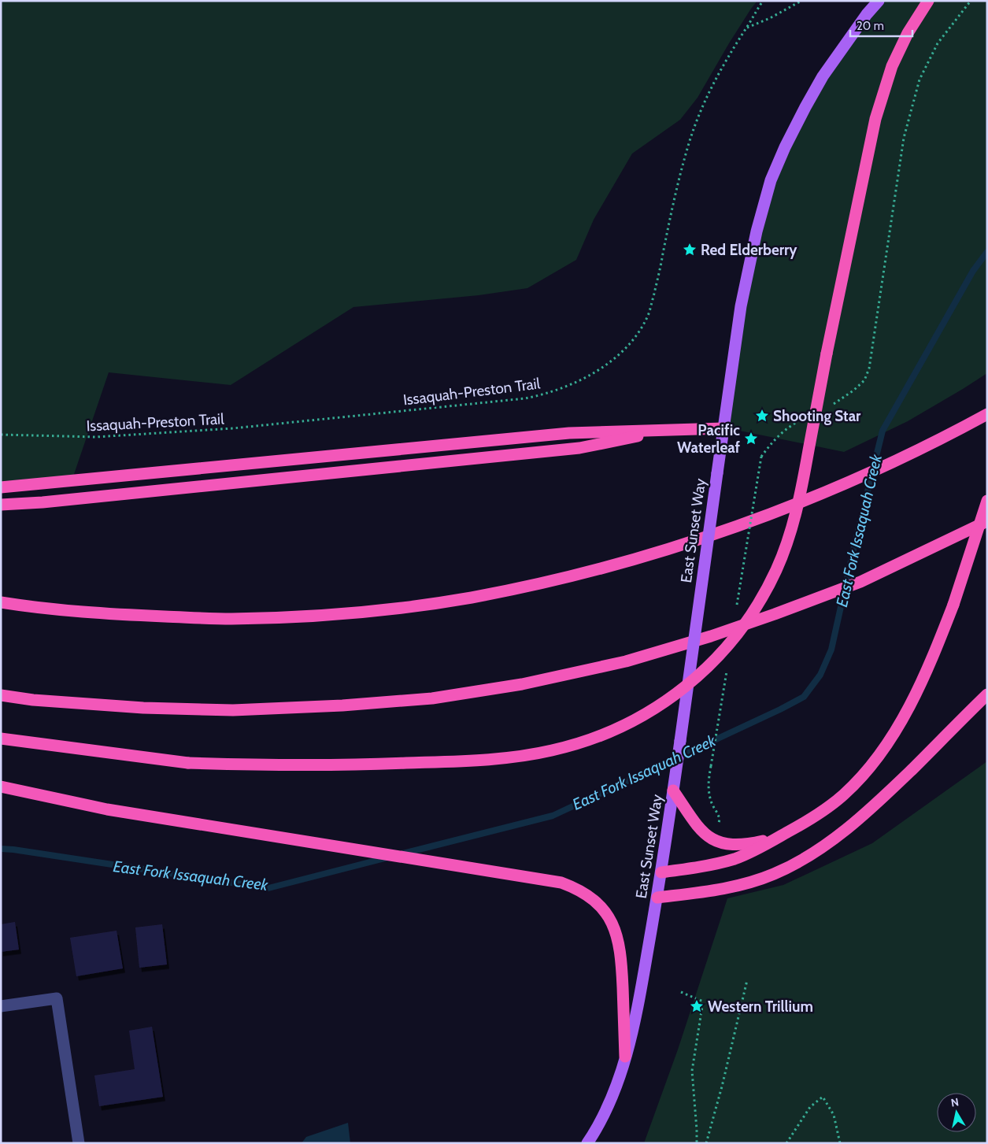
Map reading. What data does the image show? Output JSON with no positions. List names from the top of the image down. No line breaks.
{"streets":{"main road":["East Sunset Way"],"path":["Issaquah-Preston Trail"]},"water":["East Fork Issaquah Creek"],"places":{"place":["Red Elderberry","Shooting Star","Pacific Waterleaf","Western Trillium"]},"scale_bar":"20 m","north":"top"}
